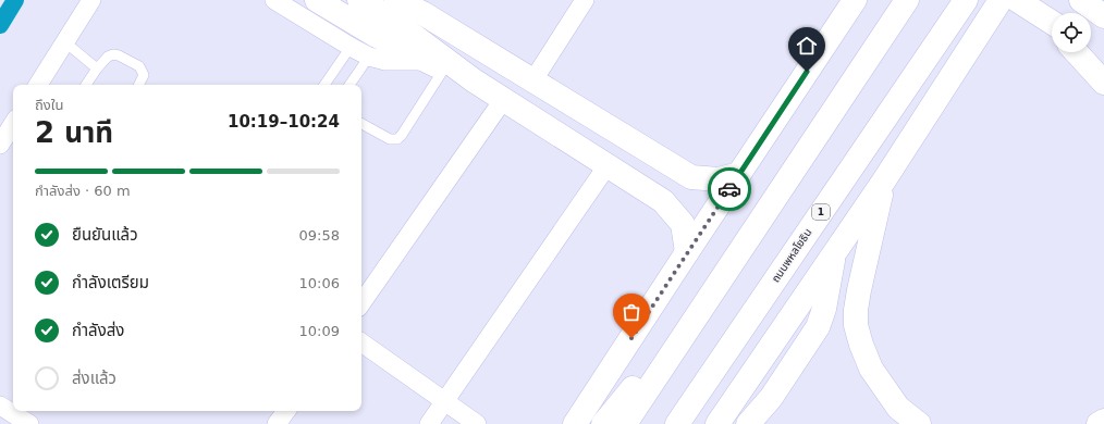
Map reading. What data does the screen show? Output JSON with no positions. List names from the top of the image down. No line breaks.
{"streets":{"main road":["1","ถนนพหลโยธิน"]},"page":{"heading":["2 นาที","ถึงใน","10:19–10:24"],"bar":"กำลังส่ง · 60 m","list":[["ยืนยันแล้ว","09:58"],["กำลังเตรียม","10:06"],["กำลังส่ง","10:09"],"ส่งแล้ว"]}}
